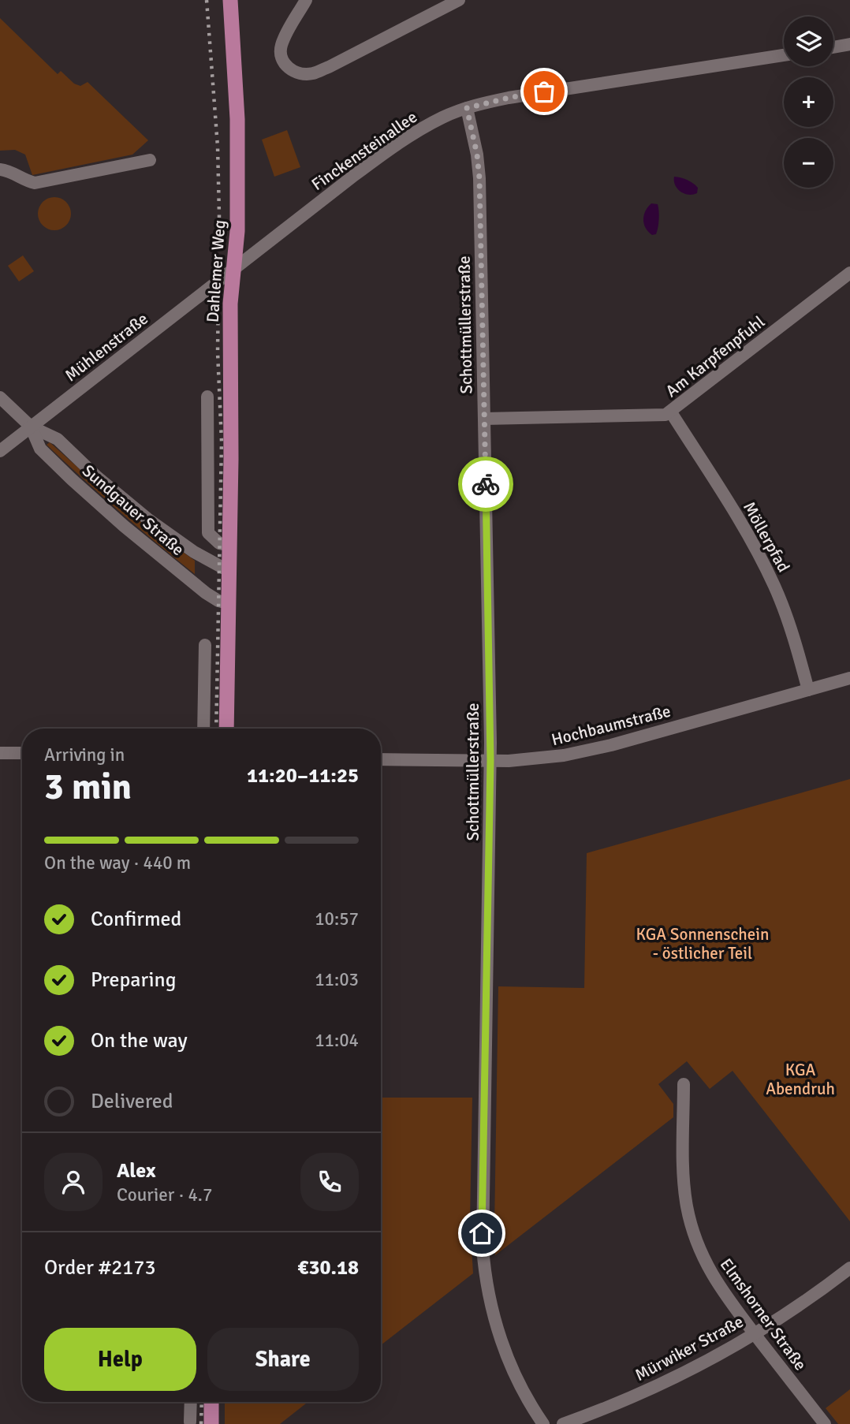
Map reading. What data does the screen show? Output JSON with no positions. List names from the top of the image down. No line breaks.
{"streets":{"main road":["Dahlemer Weg"],"street":["Finckensteinallee","Schottmüllerstraße","Mühlenstraße","Am Karpfenpfuhl","Sundgauer Straße","Möllerpfad","Hochbaumstraße","Elmshorner Straße","Mürwiker Straße"]},"crossings":[["Finckensteinallee","Dahlemer Weg"],["Finckensteinallee","Schottmüllerstraße"],["Finckensteinallee","Mühlenstraße"],["Dahlemer Weg","Mühlenstraße"],["Dahlemer Weg","Sundgauer Straße"],["Schottmüllerstraße","Am Karpfenpfuhl"],["Schottmüllerstraße","Hochbaumstraße"],["Mühlenstraße","Sundgauer Straße"],["Am Karpfenpfuhl","Möllerpfad"],["Möllerpfad","Hochbaumstraße"],["Elmshorner Straße","Mürwiker Straße"]],"parks":["KGA Sonnenschein - östlicher Teil","KGA Abendruh"],"page":{"map_buttons":["+","−"],"heading":["3 min","Arriving in","11:20–11:25"],"panel":["Alex","Courier · 4.7","Order #2173","€30.18"],"bar":"On the way · 440 m","list":[["Confirmed","10:57"],["Preparing","11:03"],["On the way","11:04"],"Delivered"],"buttons":["Help","Share"]}}
